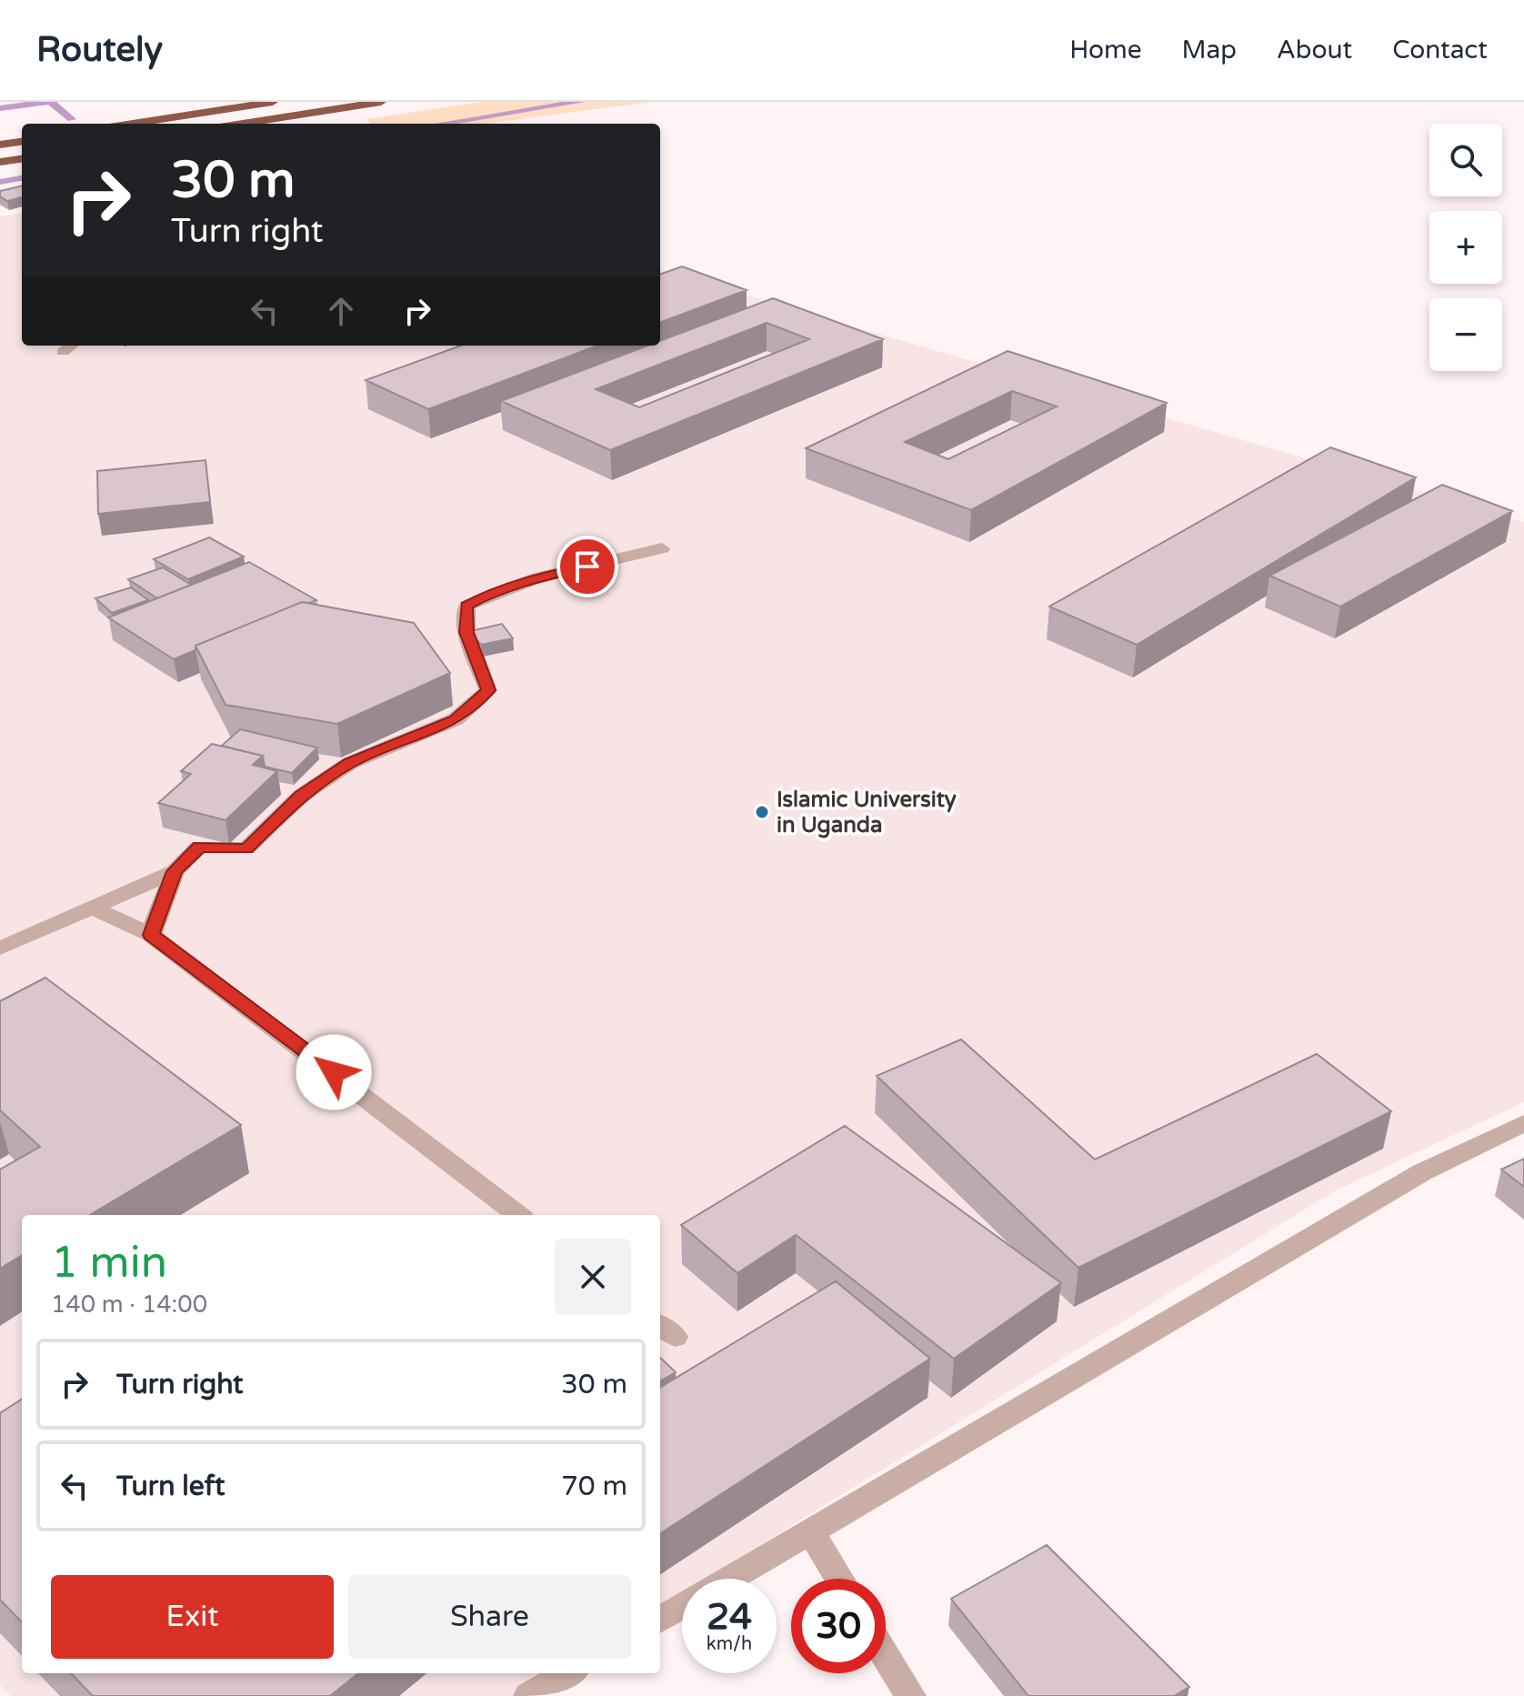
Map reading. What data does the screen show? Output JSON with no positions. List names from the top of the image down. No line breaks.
{"places":["Islamic University in Uganda"],"page":{"header":"Routely","nav":["Home","Map","About","Contact"],"map_buttons":["+","−"],"turn":["30 m","Turn right"],"heading":["1 min","140 m · 14:00"],"list":[{"name":"Turn right","value":"30 m"},{"name":"Turn left","value":"70 m"}],"buttons":["Exit","Share"],"speed":"24 km/h","limit":"30"}}
